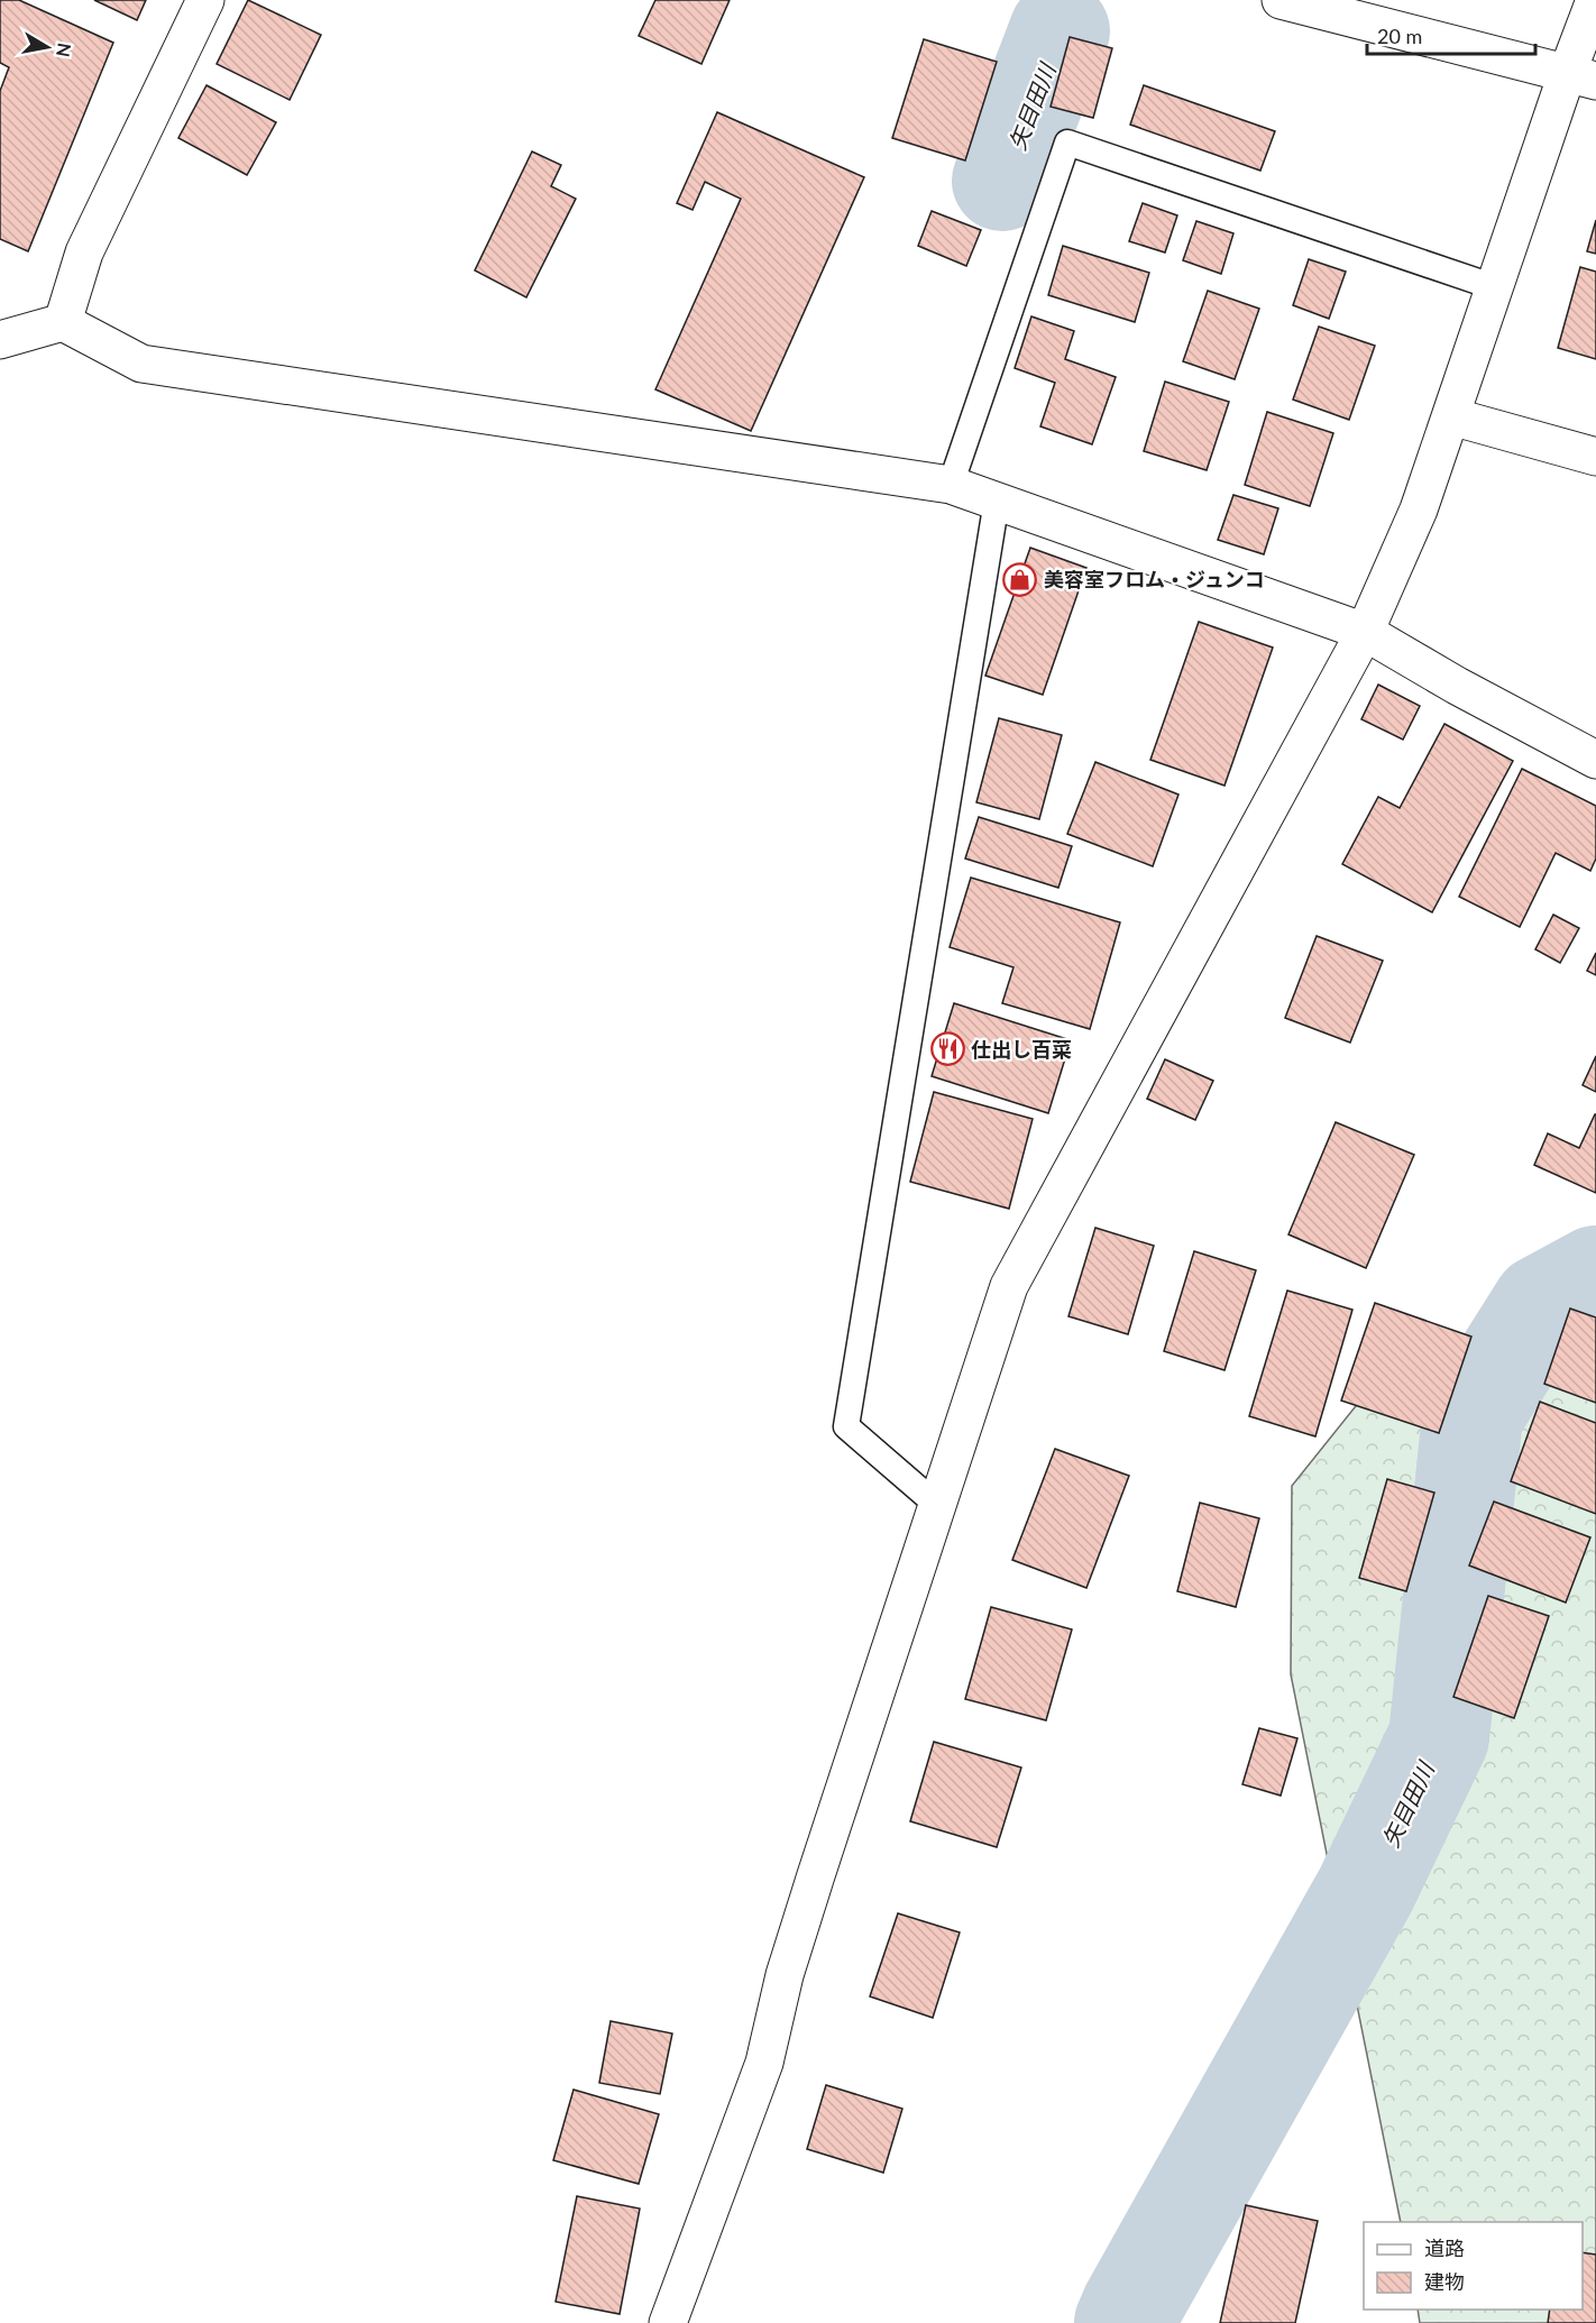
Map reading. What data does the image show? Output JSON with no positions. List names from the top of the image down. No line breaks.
{"water":["矢目田川"],"places":{"shop":["美容室フロム・ジュンコ"],"restaurant":["仕出し百菜"]},"legend":["道路","建物"],"scale_bar":"20 m","north":"right"}
